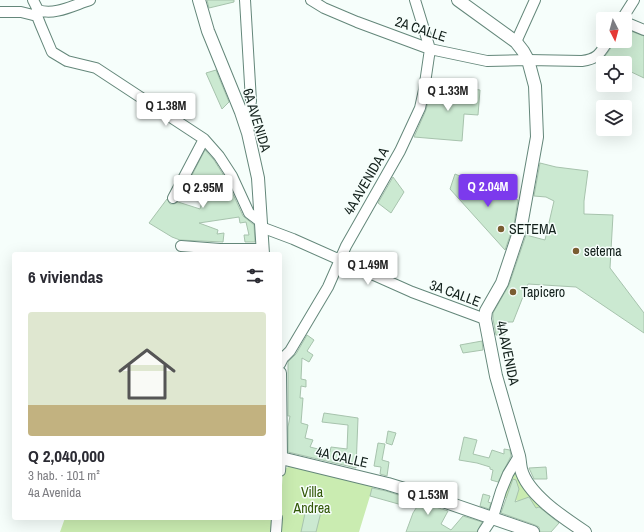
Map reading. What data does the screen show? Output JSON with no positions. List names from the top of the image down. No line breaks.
{"streets":{"main road":["6A AVENIDA","4A AVENIDA","4A CALLE"],"street":["2A CALLE","4A AVENIDA A","3A CALLE"]},"crossings":[["2A CALLE","4A AVENIDA A"],["2A CALLE","4A AVENIDA"],["6A AVENIDA","3A CALLE"],["4A AVENIDA A","3A CALLE"],["3A CALLE","4A AVENIDA"]],"parks":["Villa Andrea"],"places":["SETEMA","setema","Tapicero"],"north":"bottom","page":{"price":["Q 1.33M","Q 1.38M","Q 2.04M","Q 2.95M","Q 1.49M","Q 1.53M"],"heading":"6 viviendas","list":[{"name":"Q 2,040,000","note":"3 hab. · 101 m² · 4a Avenida"}]}}
